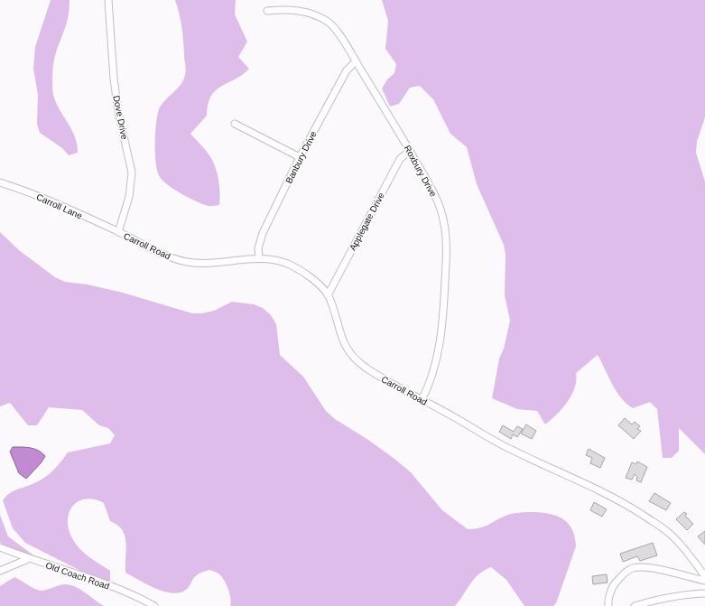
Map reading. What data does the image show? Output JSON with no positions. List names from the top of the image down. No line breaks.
{"streets":{"street":["Dove Drive","Banbury Drive","Roxbury Drive","Carroll Lane","Applegate Drive","Carroll Road","Old Coach Road"]},"crossings":[["Dove Drive","Carroll Lane"],["Dove Drive","Carroll Road"],["Banbury Drive","Roxbury Drive"],["Banbury Drive","Carroll Road"],["Roxbury Drive","Applegate Drive"],["Roxbury Drive","Carroll Road"],["Carroll Lane","Carroll Road"],["Applegate Drive","Carroll Road"]]}
